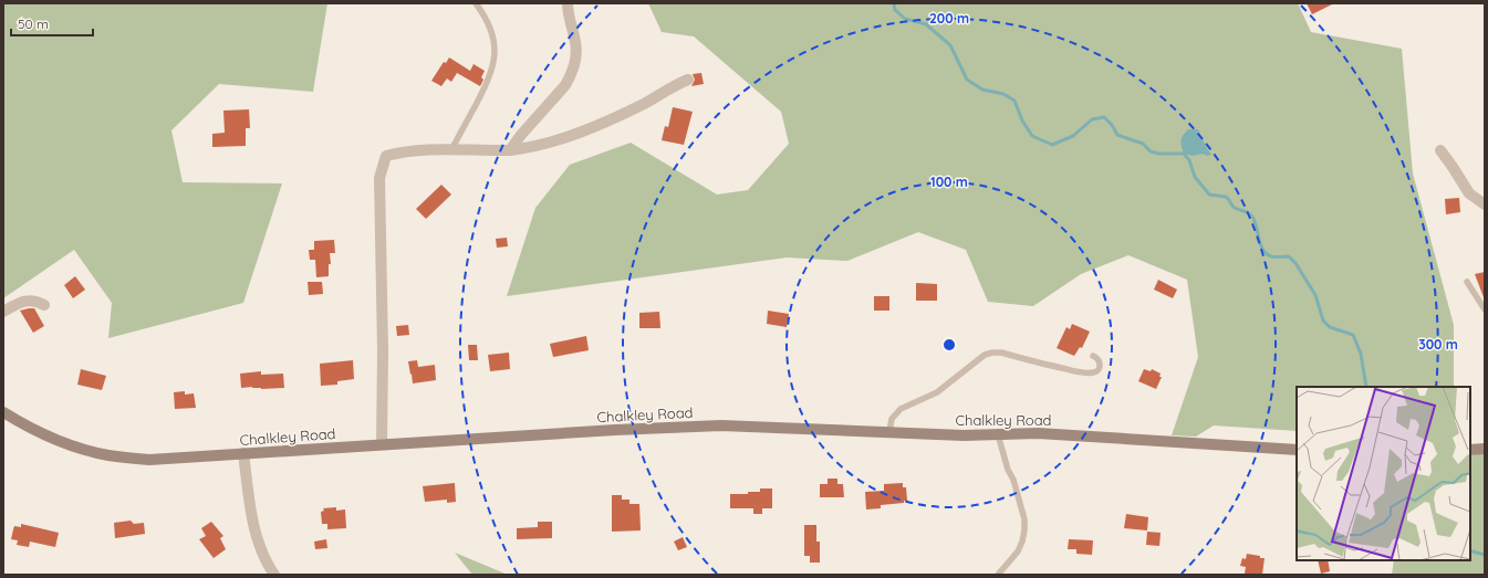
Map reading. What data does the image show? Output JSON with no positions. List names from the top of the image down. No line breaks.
{"streets":{"street":["Chalkley Road"]},"scale_bar":"50 m","rings":["200 m","100 m","300 m"]}
